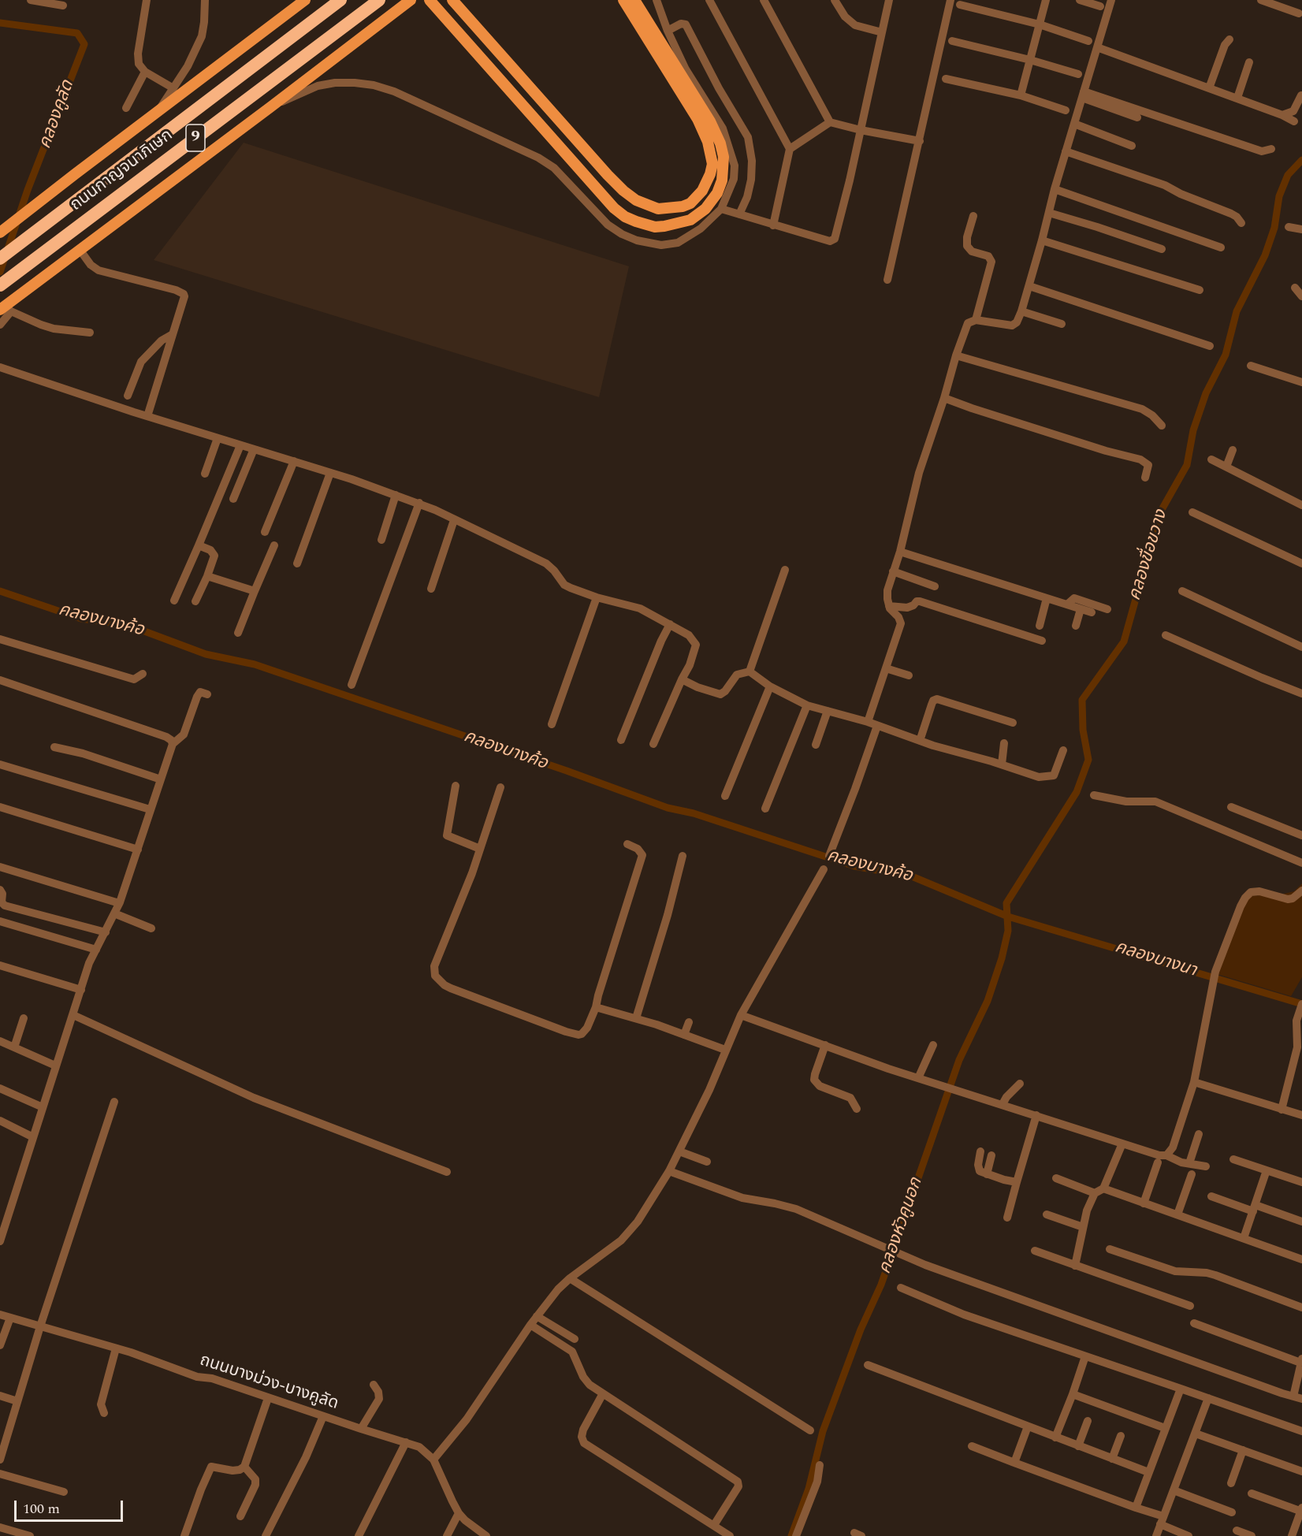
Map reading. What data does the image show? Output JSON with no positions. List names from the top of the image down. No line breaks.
{"streets":{"highway":["9","ถนนกาญจนาภิเษก"],"street":["ถนนบางม่วง-บางคูลัด"]},"water":["คลองคูลัด","คลองขื่อขวาง","คลองบางค้อ","คลองบางนา","คลองหัวคูนอก"],"scale_bar":"100 m"}
